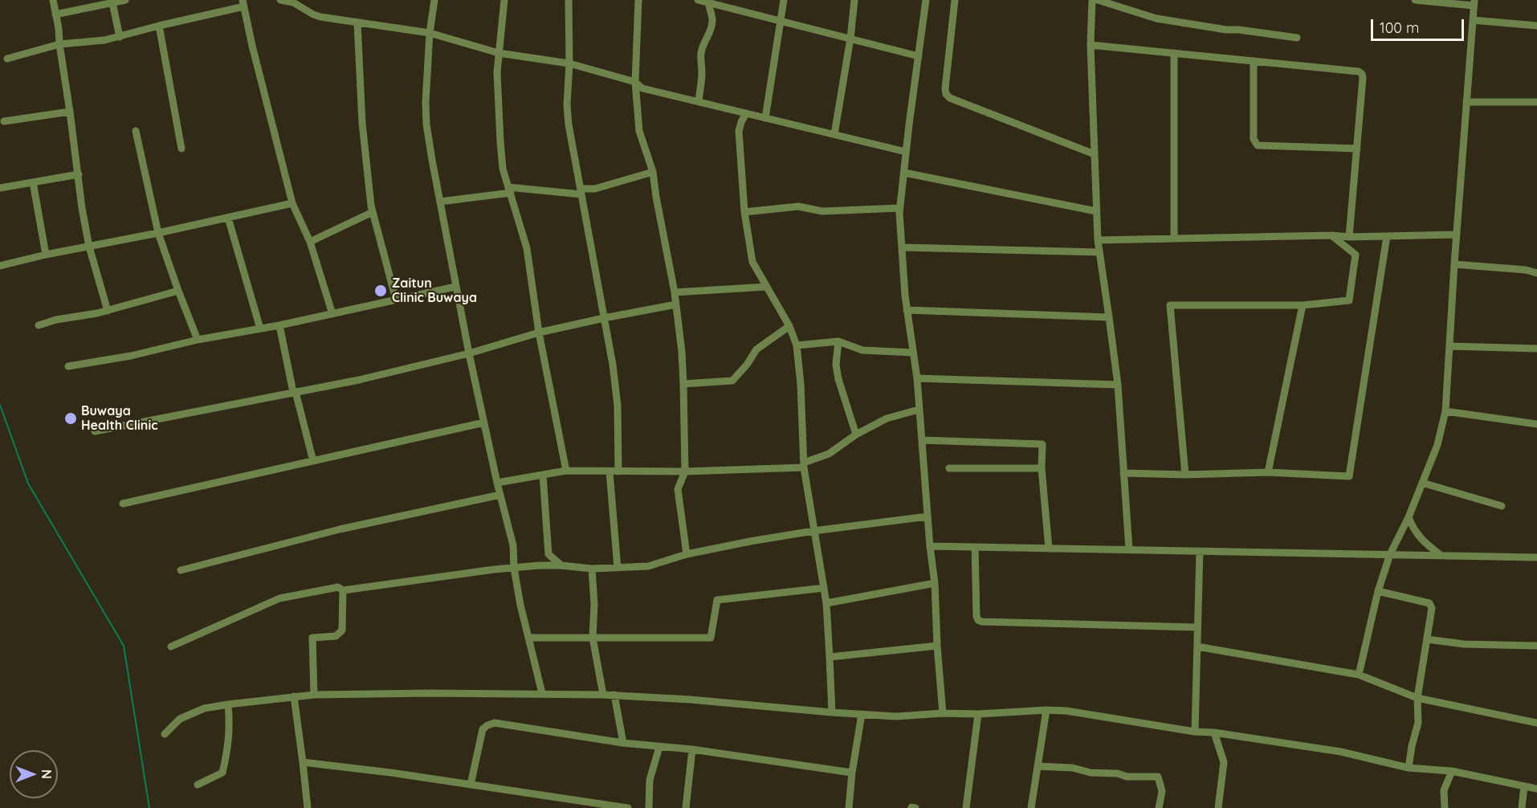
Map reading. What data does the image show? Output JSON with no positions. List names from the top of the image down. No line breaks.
{"places":["Zaitun Clinic Buwaya","Buwaya Health Clinic"],"scale_bar":"100 m","north":"right"}
